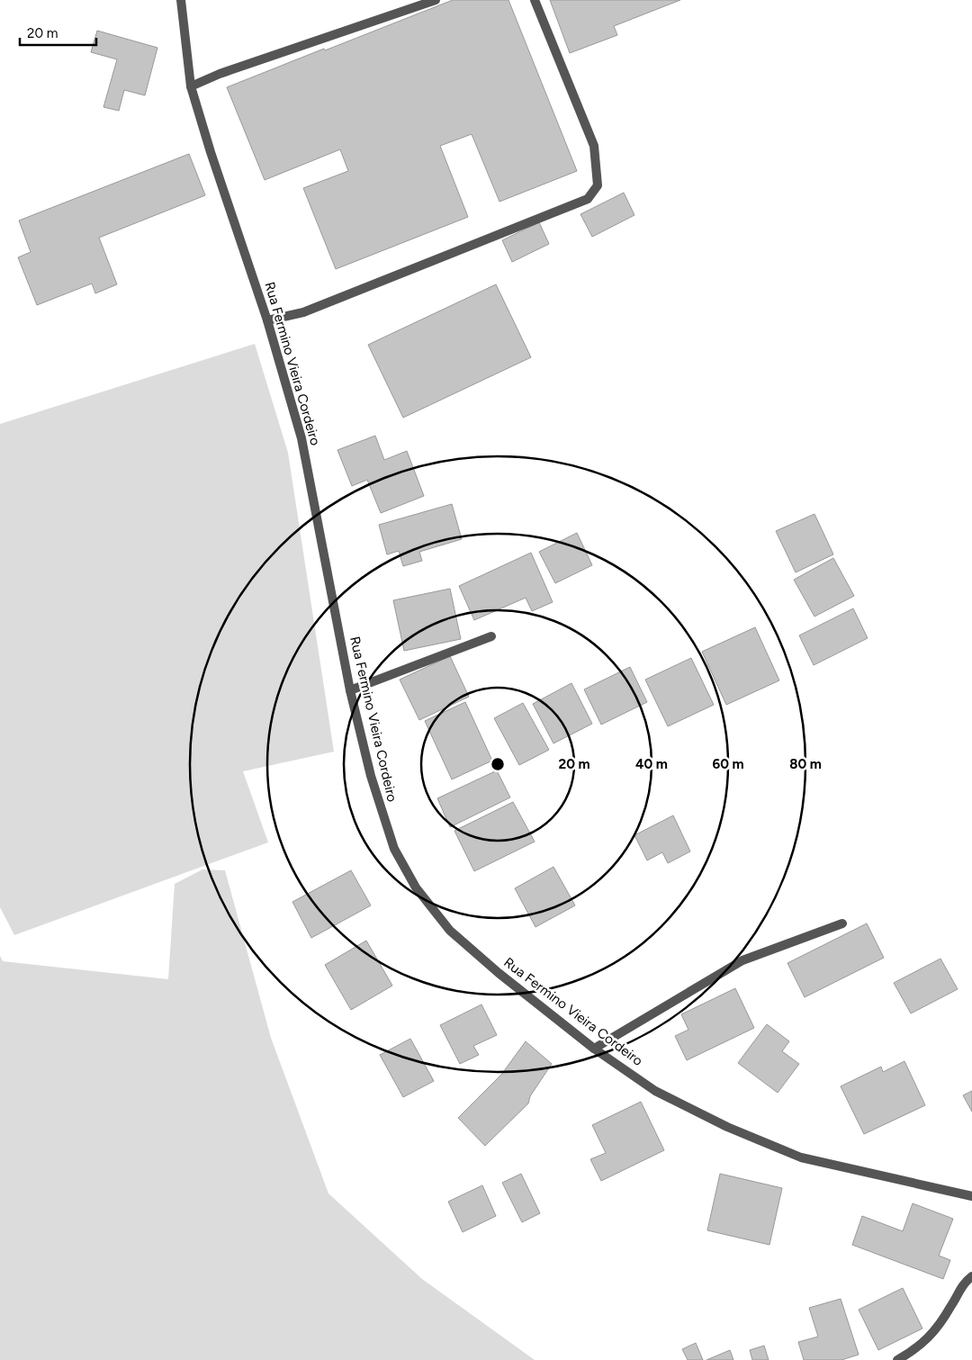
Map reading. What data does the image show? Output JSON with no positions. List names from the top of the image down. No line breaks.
{"streets":{"street":["Rua Fermino Vieira Cordeiro"]},"scale_bar":"20 m","rings":["20 m","40 m","60 m","80 m"]}
